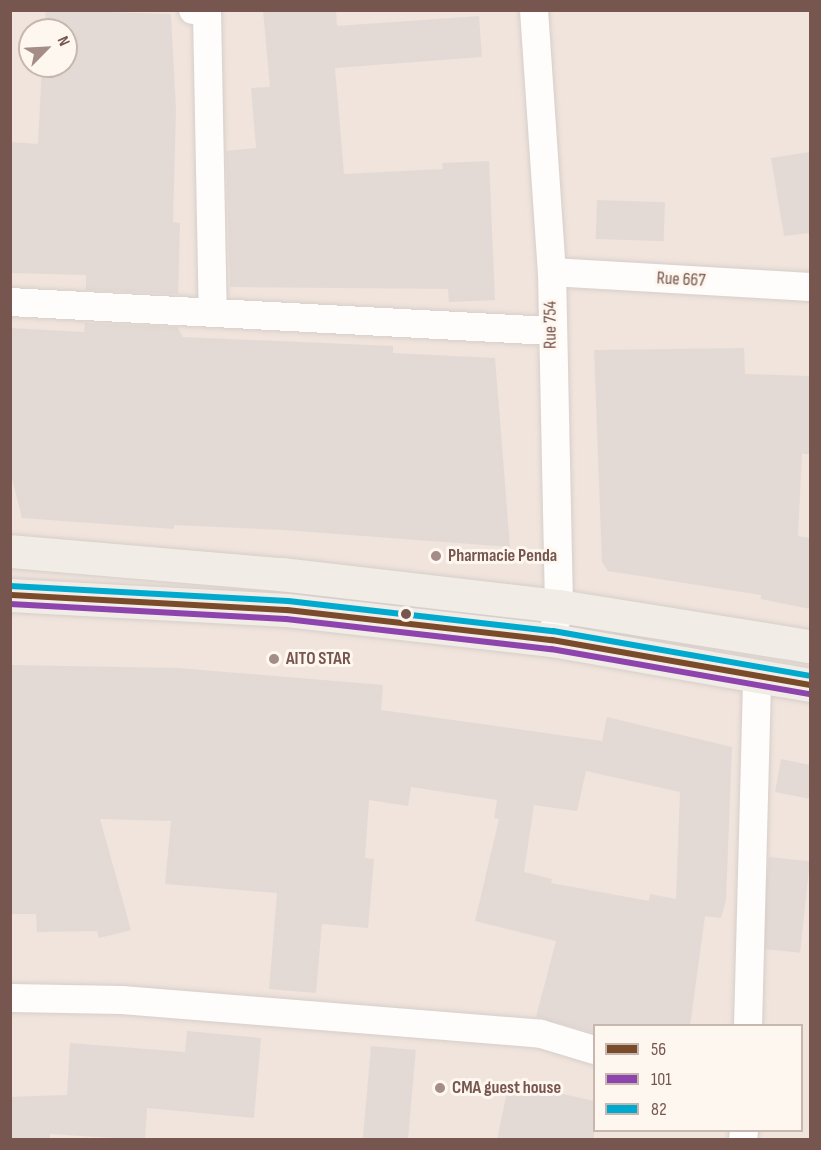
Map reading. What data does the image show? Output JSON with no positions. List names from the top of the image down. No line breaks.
{"streets":{"street":["Rue 667","Rue 754"]},"crossings":[["Rue 667","Rue 754"]],"places":["Pharmacie Penda","AITO STAR","CMA guest house"],"lines":["transit line 82","transit line 56","transit line 101"],"legend":["56","101","82"],"north":"top right"}
